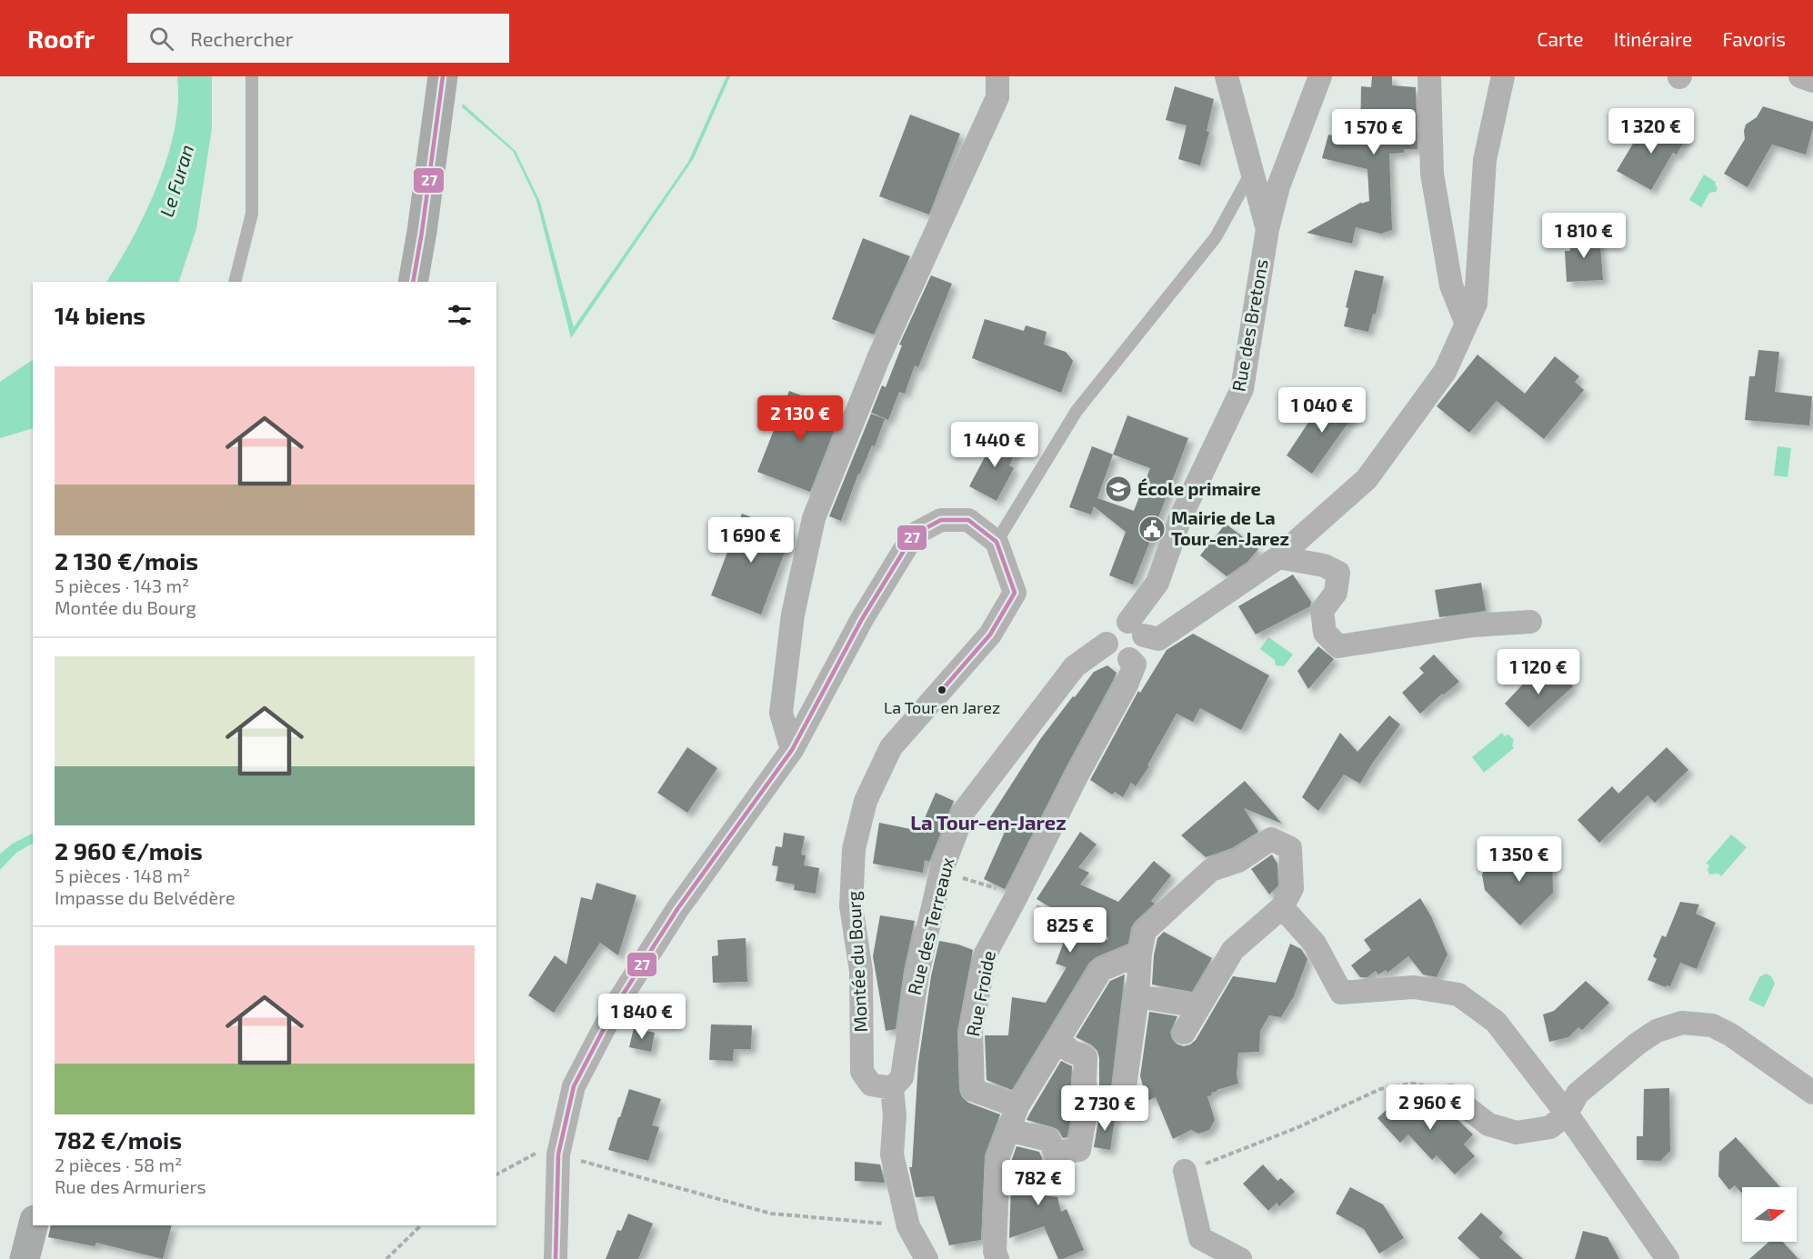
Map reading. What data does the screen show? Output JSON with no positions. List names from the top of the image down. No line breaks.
{"streets":{"street":["Rue des Bretons","Rue des Terreaux","Montée du Bourg","Rue Froide"]},"crossings":[["Rue des Bretons","Rue des Terreaux"],["Rue des Bretons","Rue Froide"],["Rue des Terreaux","Montée du Bourg"],["Rue des Terreaux","Rue Froide"]],"districts":["La Tour-en-Jarez"],"water":["Le Furan"],"places":{"school or university":["École primaire"],"public building":["Mairie de La Tour-en-Jarez"],"other":["La Tour en Jarez"]},"lines":["transit line 27"],"north":"right","page":{"header":"Roofr","search":"Rechercher","nav":["Carte","Itinéraire","Favoris"],"price":["1 320 €","1 570 €","1 810 €","1 040 €","2 130 €","1 440 €","1 690 €","1 120 €","1 350 €","825 €","1 840 €","2 960 €","2 730 €","782 €"],"heading":"14 biens","list":[{"name":"2 130 €/mois","note":"5 pièces · 143 m² · Montée du Bourg"},{"name":"2 960 €/mois","note":"5 pièces · 148 m² · Impasse du Belvédère"},{"name":"782 €/mois","note":"2 pièces · 58 m² · Rue des Armuriers"}]}}
